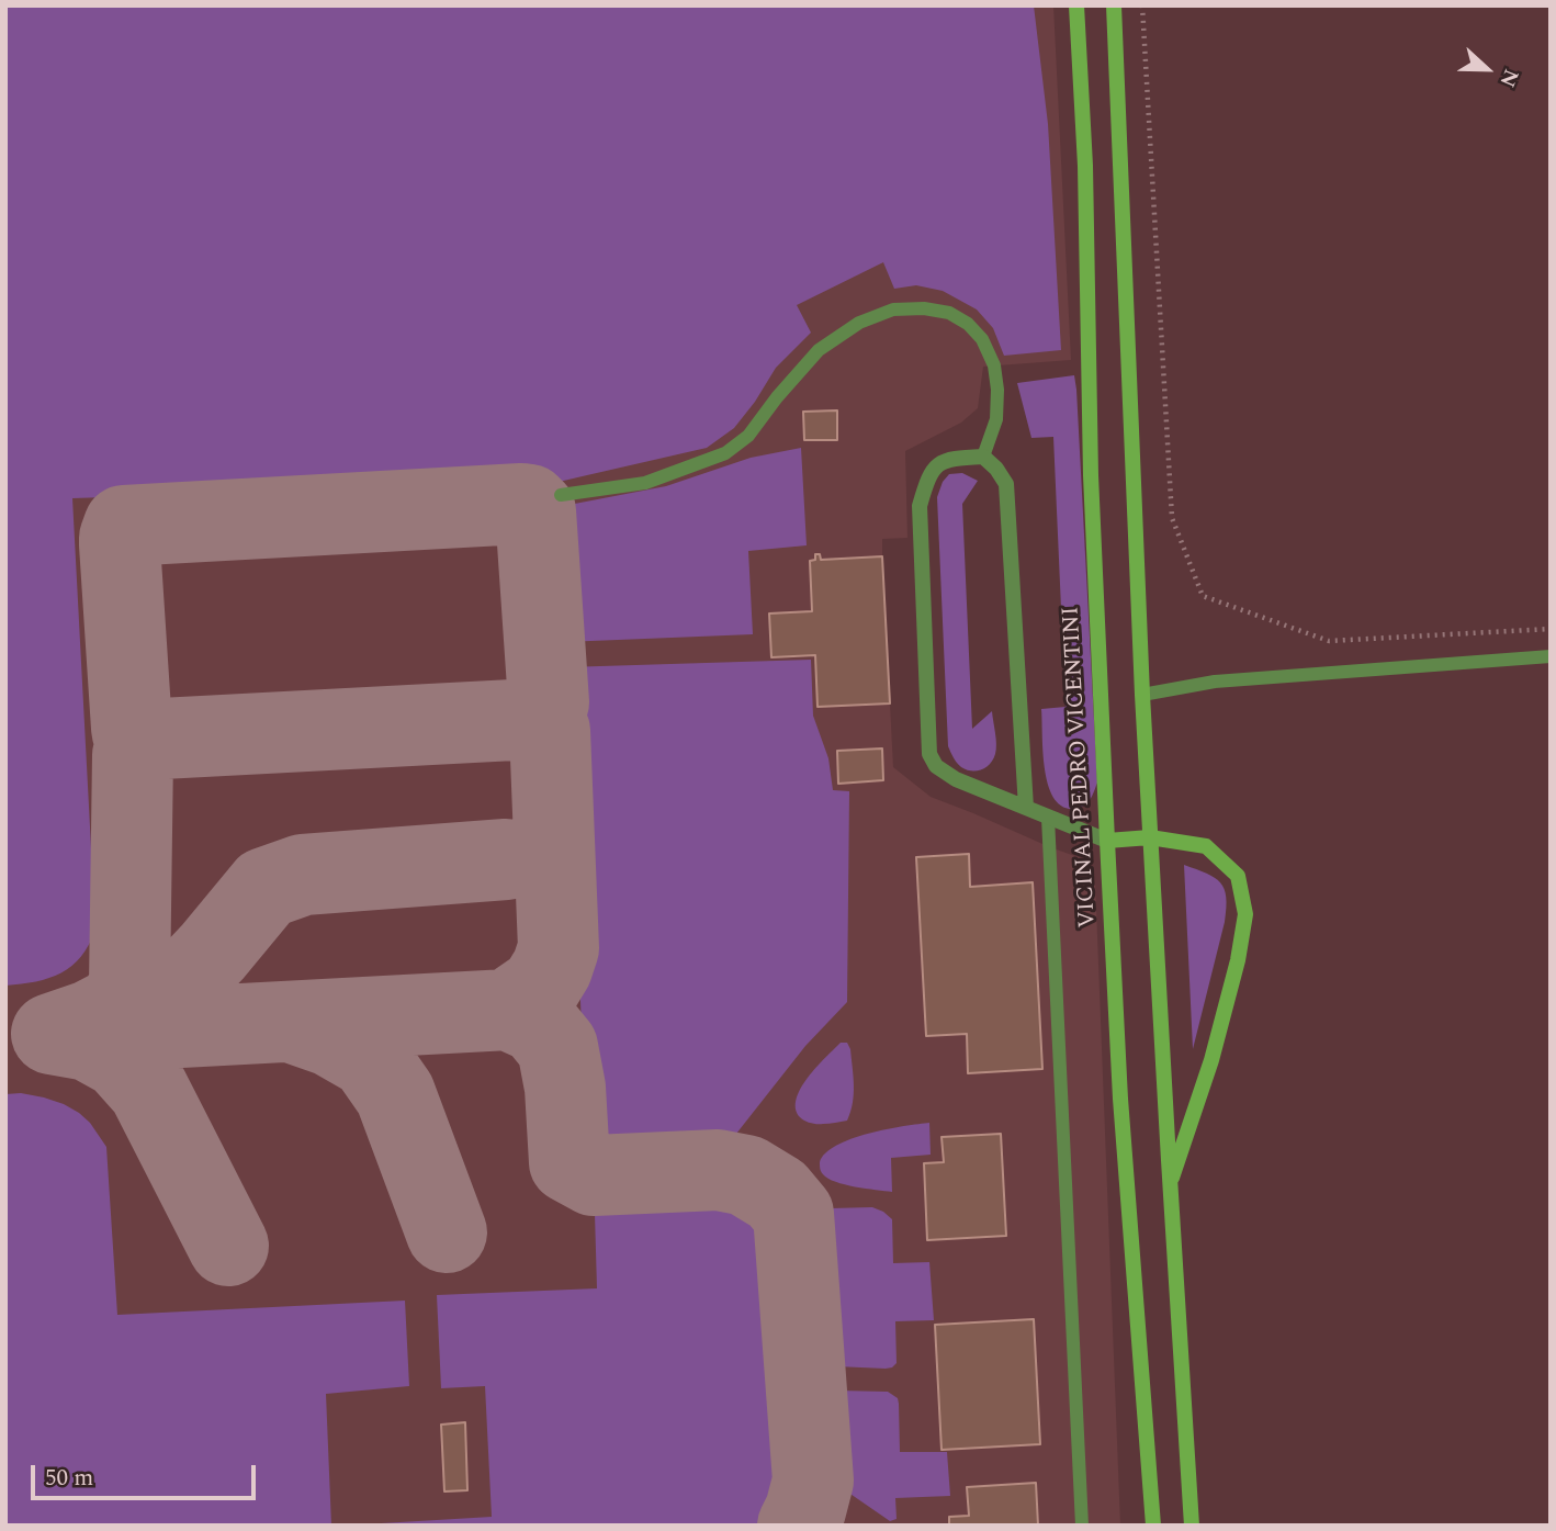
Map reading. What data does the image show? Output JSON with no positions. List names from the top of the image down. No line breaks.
{"streets":{"main road":["VICINAL PEDRO VICENTINI"]},"scale_bar":"50 m","north":"right"}
